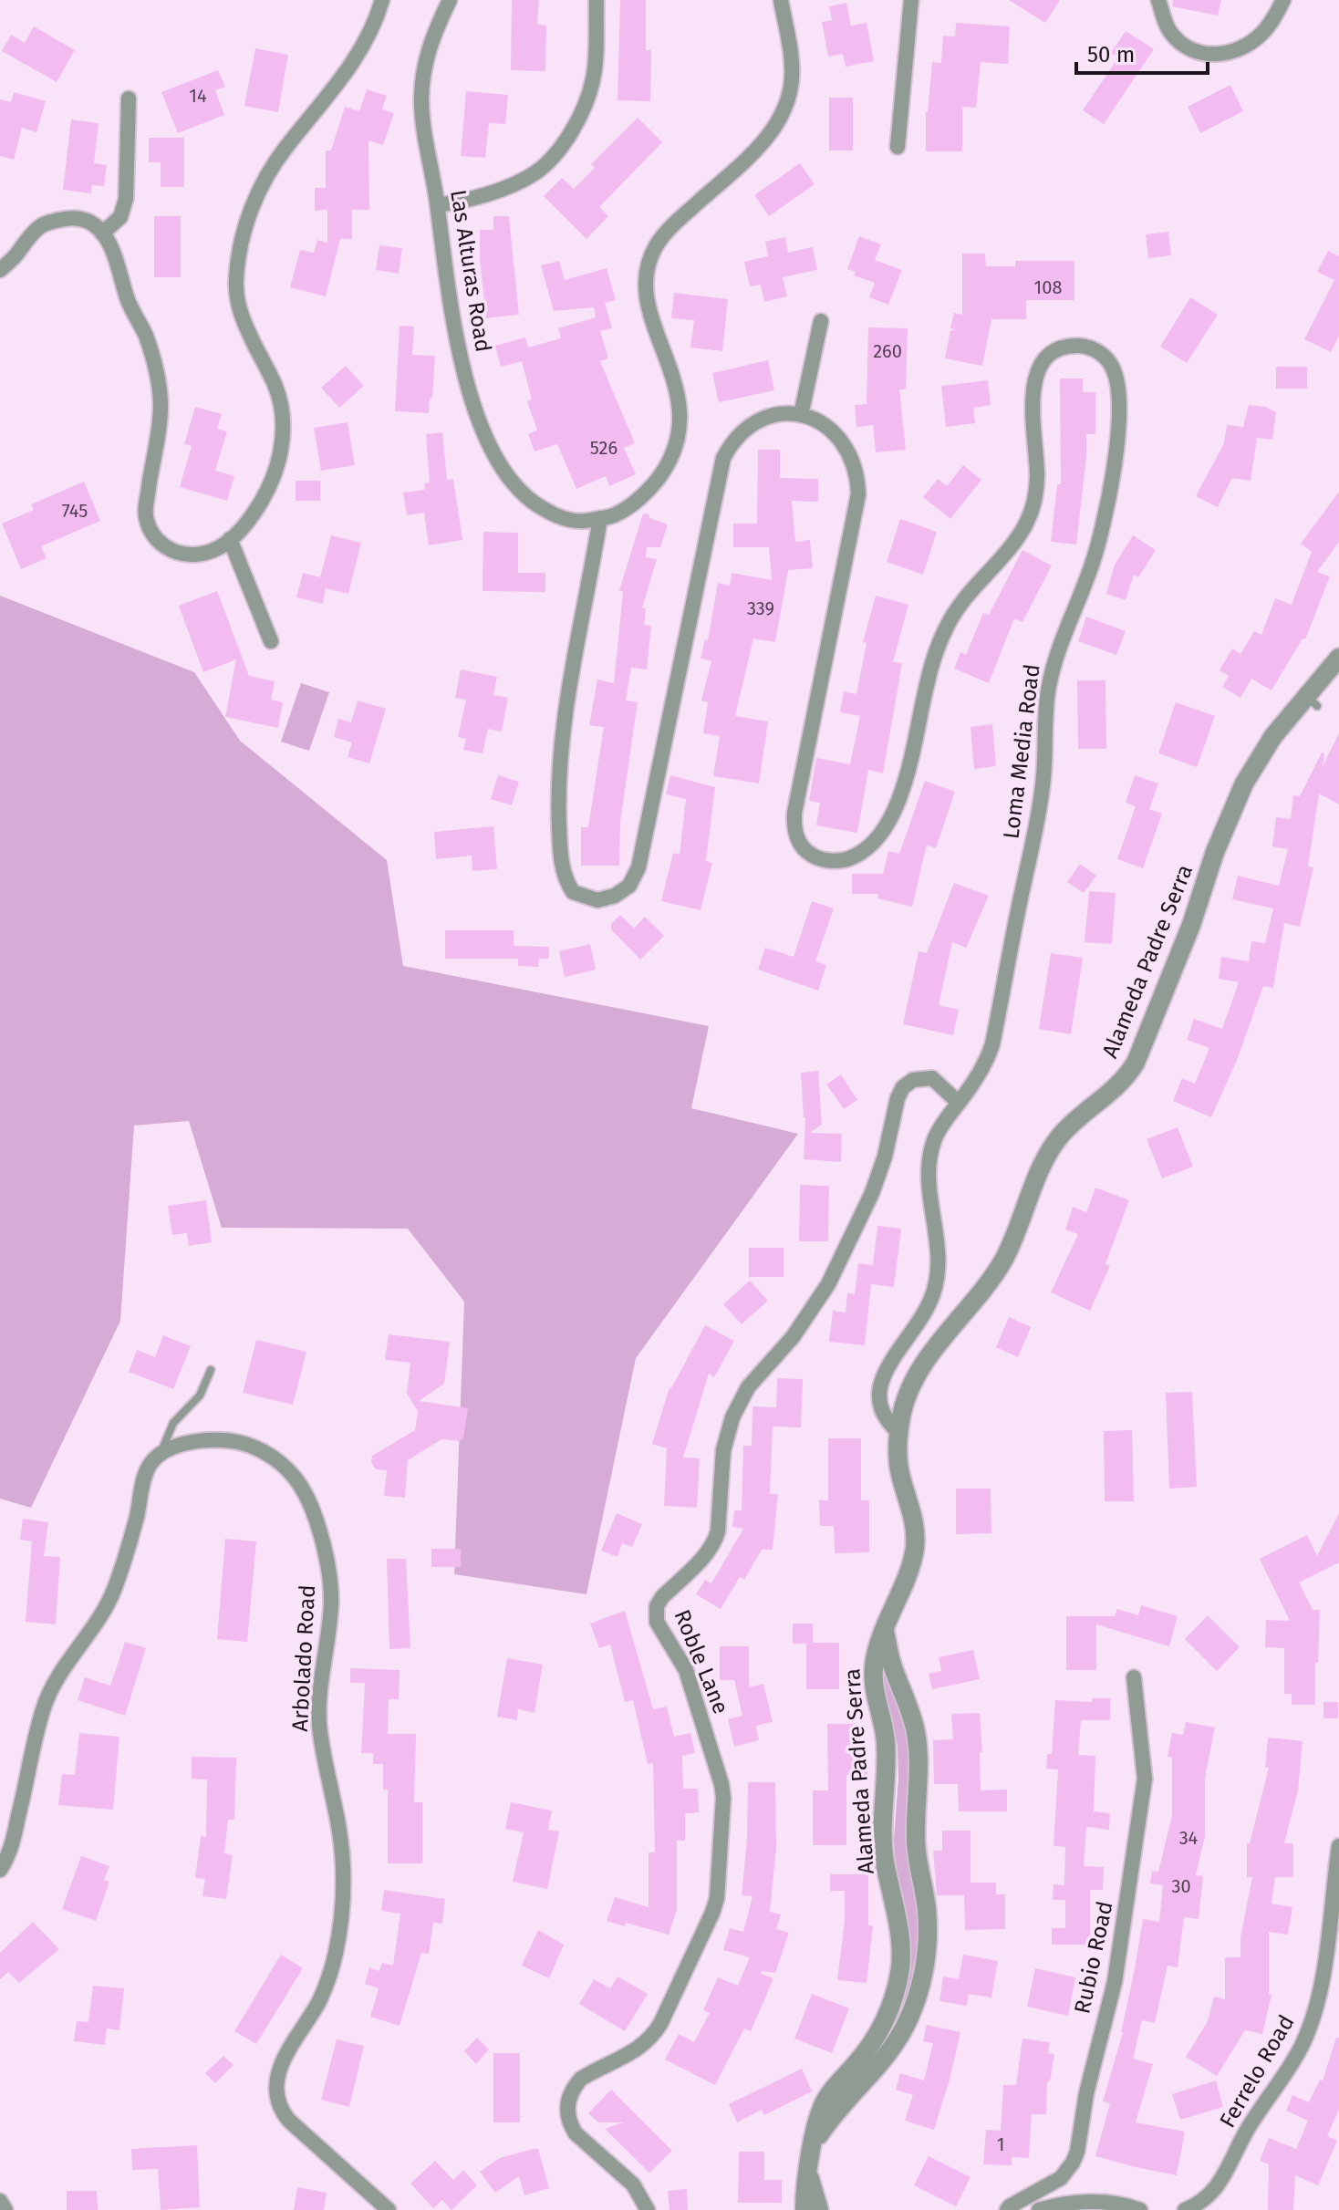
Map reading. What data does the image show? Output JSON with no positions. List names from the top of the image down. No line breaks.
{"streets":{"street":["Las Alturas Road","Loma Media Road","Alameda Padre Serra","Arbolado Road","Roble Lane","Rubio Road","Ferrelo Road"]},"crossings":[["Loma Media Road","Alameda Padre Serra"],["Loma Media Road","Roble Lane"]],"house_numbers":["14","108","260","526","745","339","34","30","1"],"scale_bar":"50 m"}
